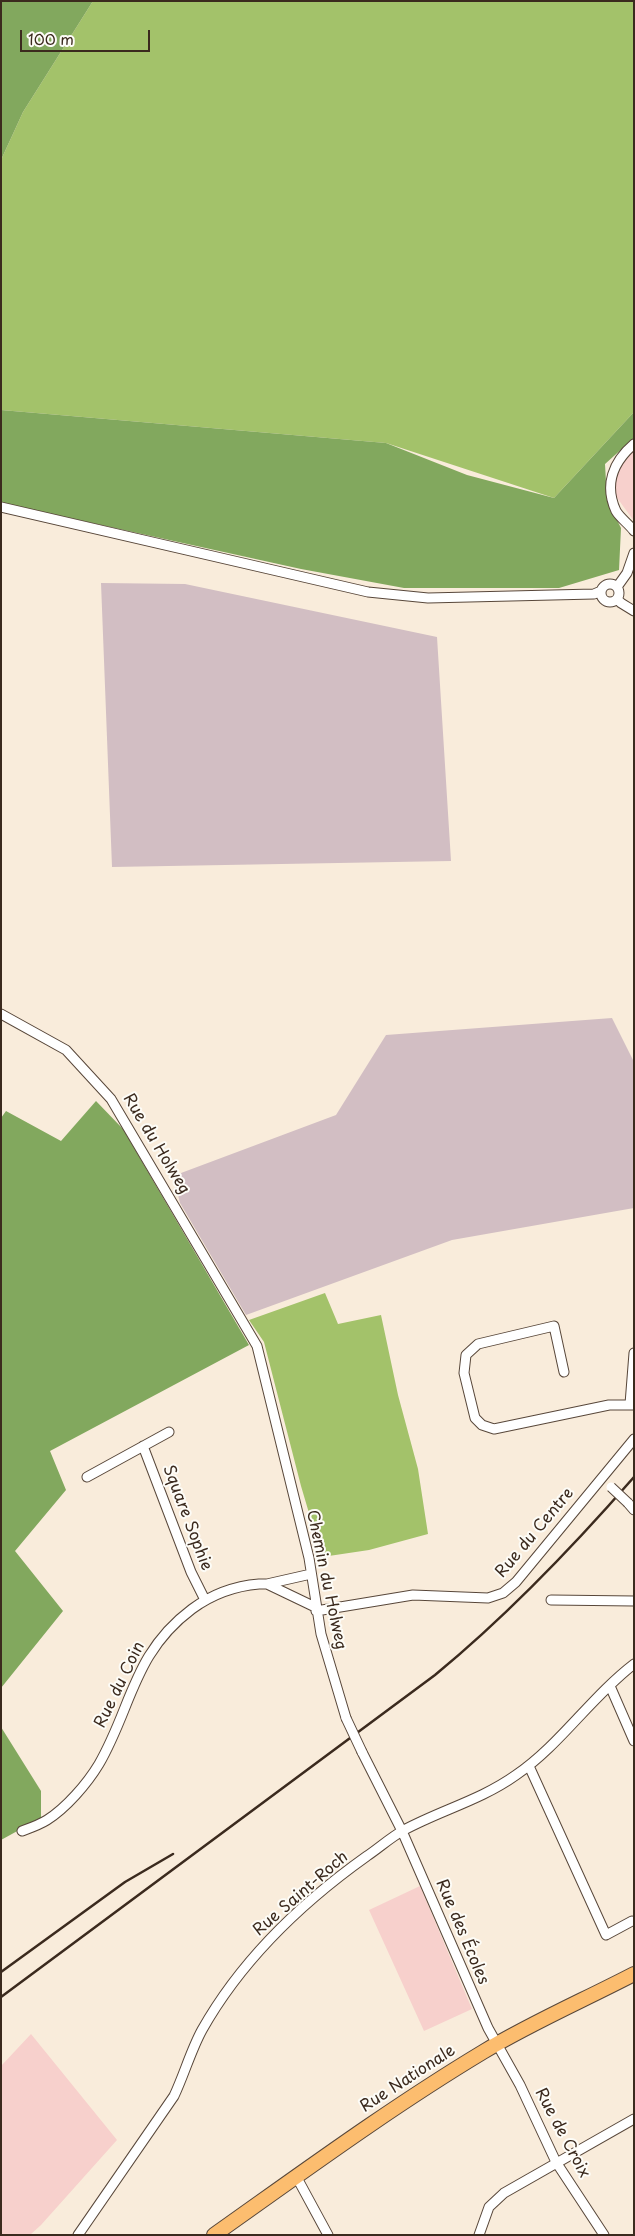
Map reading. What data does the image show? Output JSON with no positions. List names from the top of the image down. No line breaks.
{"streets":{"main road":["Rue Nationale"],"street":["Rue du Holweg","Square Sophie","Rue du Centre","Chemin du Holweg","Rue du Coin","Rue Saint-Roch","Rue des Écoles","Rue de Croix"]},"crossings":[["Rue du Holweg","Chemin du Holweg"],["Square Sophie","Rue du Coin"],["Rue du Centre","Chemin du Holweg"],["Chemin du Holweg","Rue du Coin"],["Chemin du Holweg","Rue Saint-Roch"],["Chemin du Holweg","Rue des Écoles"],["Rue Saint-Roch","Rue des Écoles"],["Rue des Écoles","Rue Nationale"],["Rue des Écoles","Rue de Croix"],["Rue Nationale","Rue de Croix"]],"scale_bar":"100 m"}
